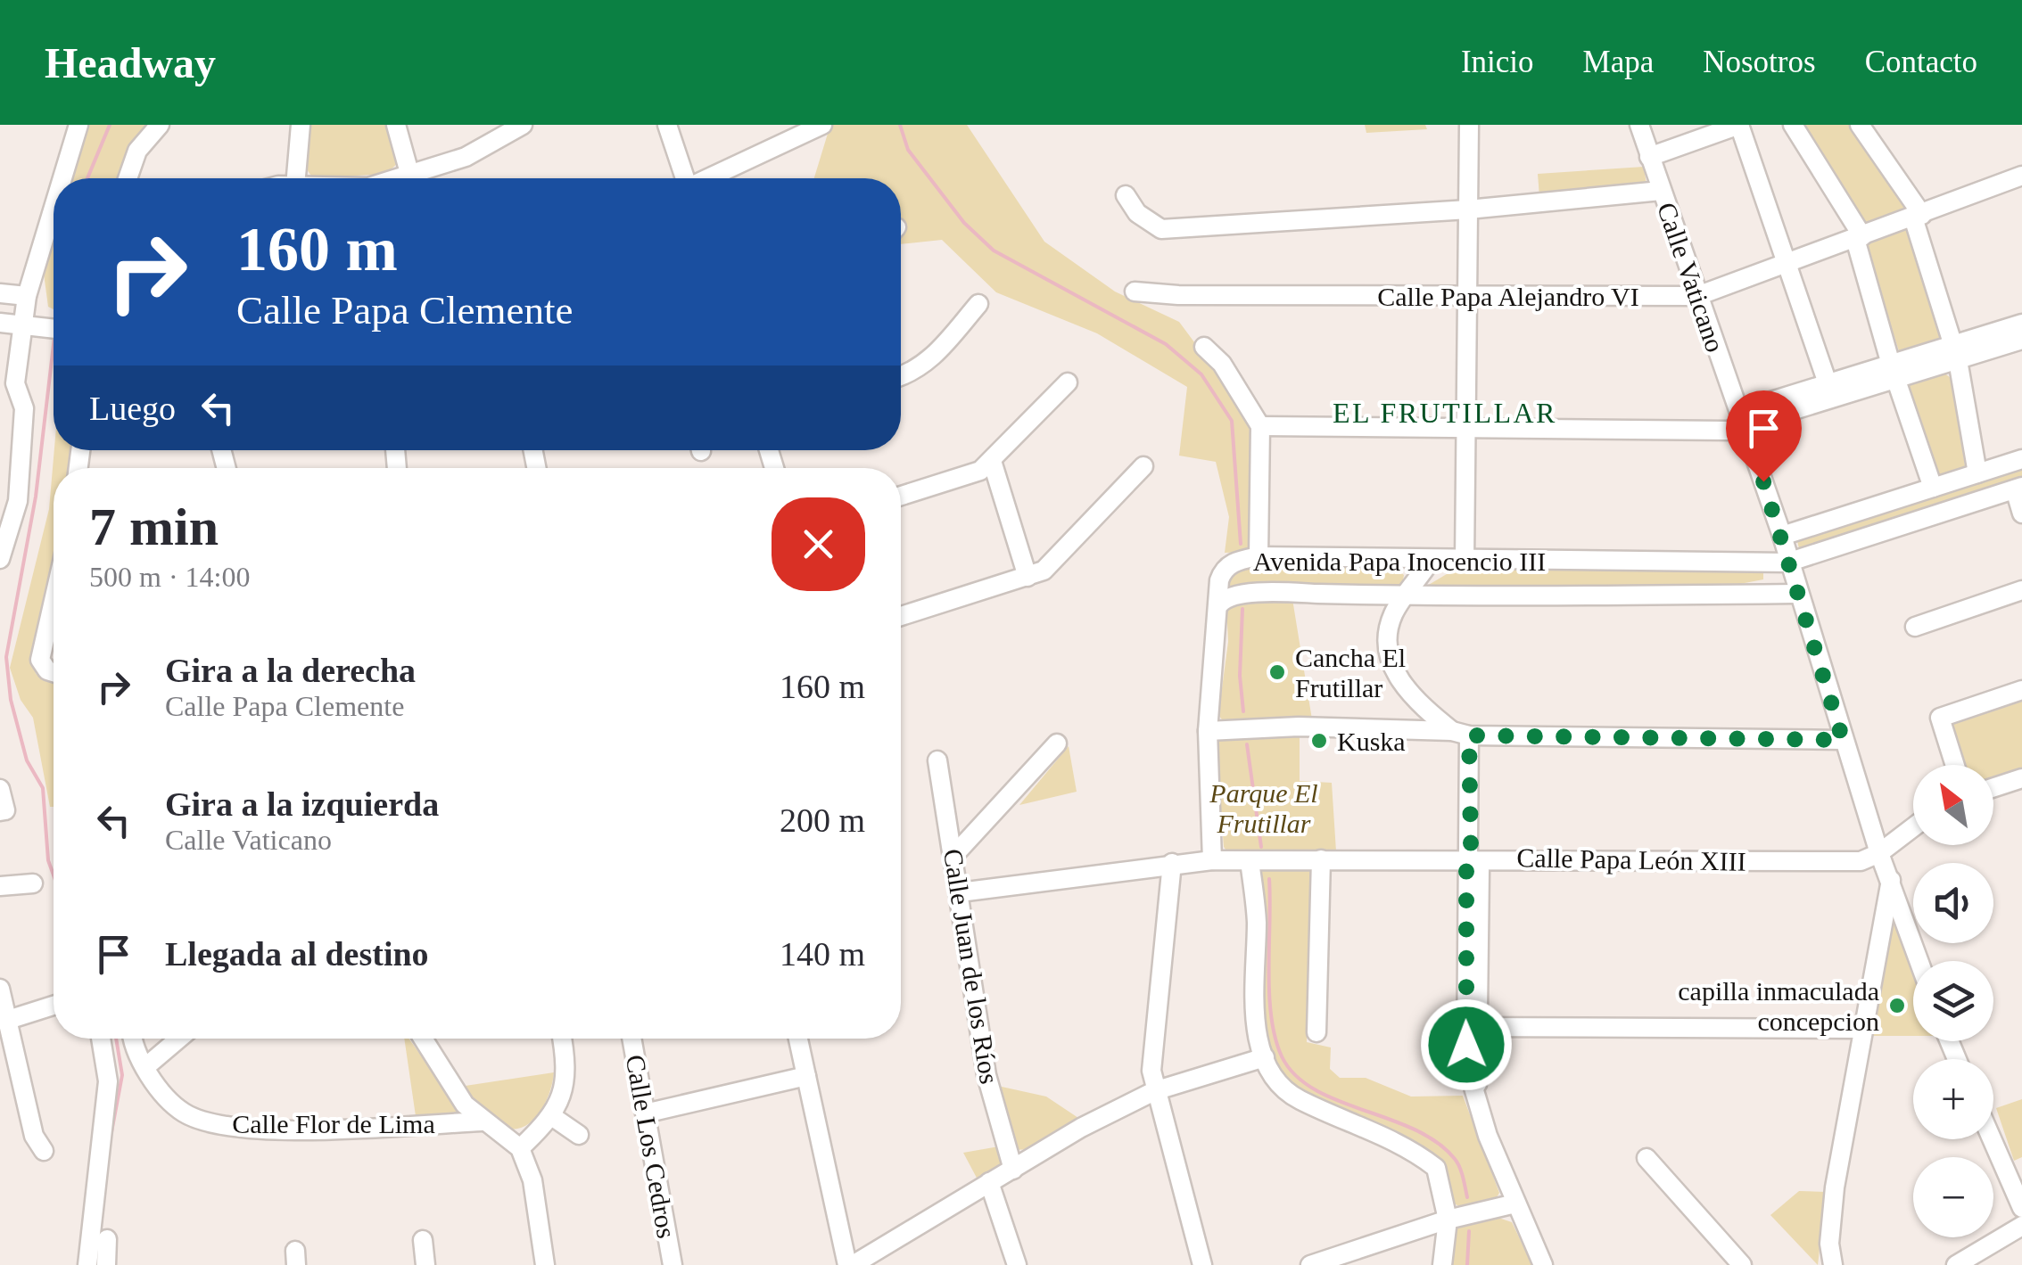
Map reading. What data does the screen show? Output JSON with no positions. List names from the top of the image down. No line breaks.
{"streets":{"street":["Calle Vaticano","Calle Papa Alejandro VI","Avenida Papa Inocencio III","Calle Papa León XIII","Calle Juan de los Ríos","Calle Flor de Lima","Calle Los Cedros"]},"crossings":[["Calle Vaticano","Calle Papa Alejandro VI"],["Calle Vaticano","Avenida Papa Inocencio III"],["Calle Vaticano","Calle Papa León XIII"],["Calle Papa León XIII","Calle Juan de los Ríos"]],"districts":["EL FRUTILLAR"],"parks":["Parque El Frutillar"],"places":["Cancha El Frutillar","Kuska","capilla inmaculada concepcion"],"north":"top left","page":{"header":"Headway","nav":["Inicio","Mapa","Nosotros","Contacto"],"turn":["160 m","Calle Papa Clemente"],"then":"Luego","heading":["7 min","500 m · 14:00"],"list":[{"name":"Gira a la derecha","note":"Calle Papa Clemente","value":"160 m"},{"name":"Gira a la izquierda","note":"Calle Vaticano","value":"200 m"},{"name":"Llegada al destino","value":"140 m"}],"map_buttons":["+","−"]}}
